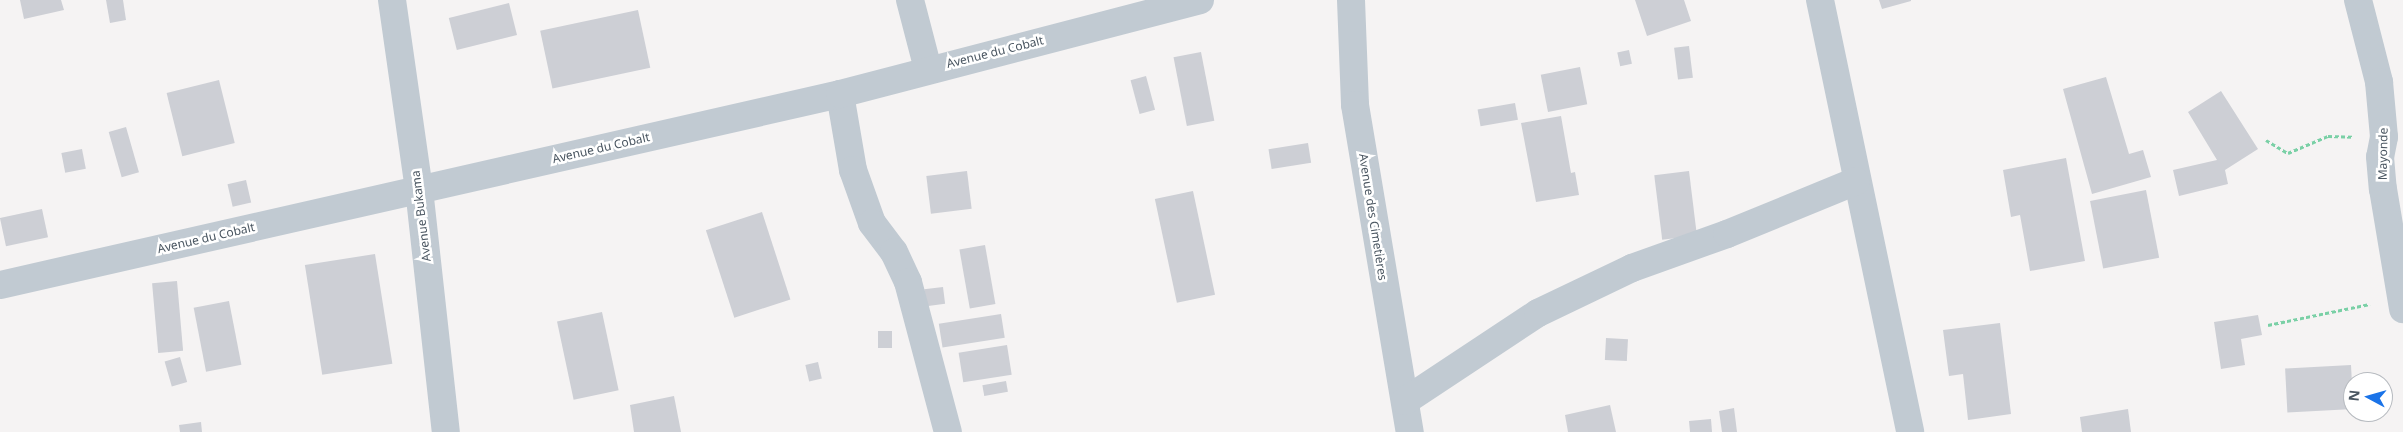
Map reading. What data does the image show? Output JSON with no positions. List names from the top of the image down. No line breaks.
{"streets":{"street":["Avenue du Cobalt","Mayonde","Avenue Bukama","Avenue des Cimetières"]},"crossings":[["Avenue du Cobalt","Avenue Bukama"]],"north":"left"}
